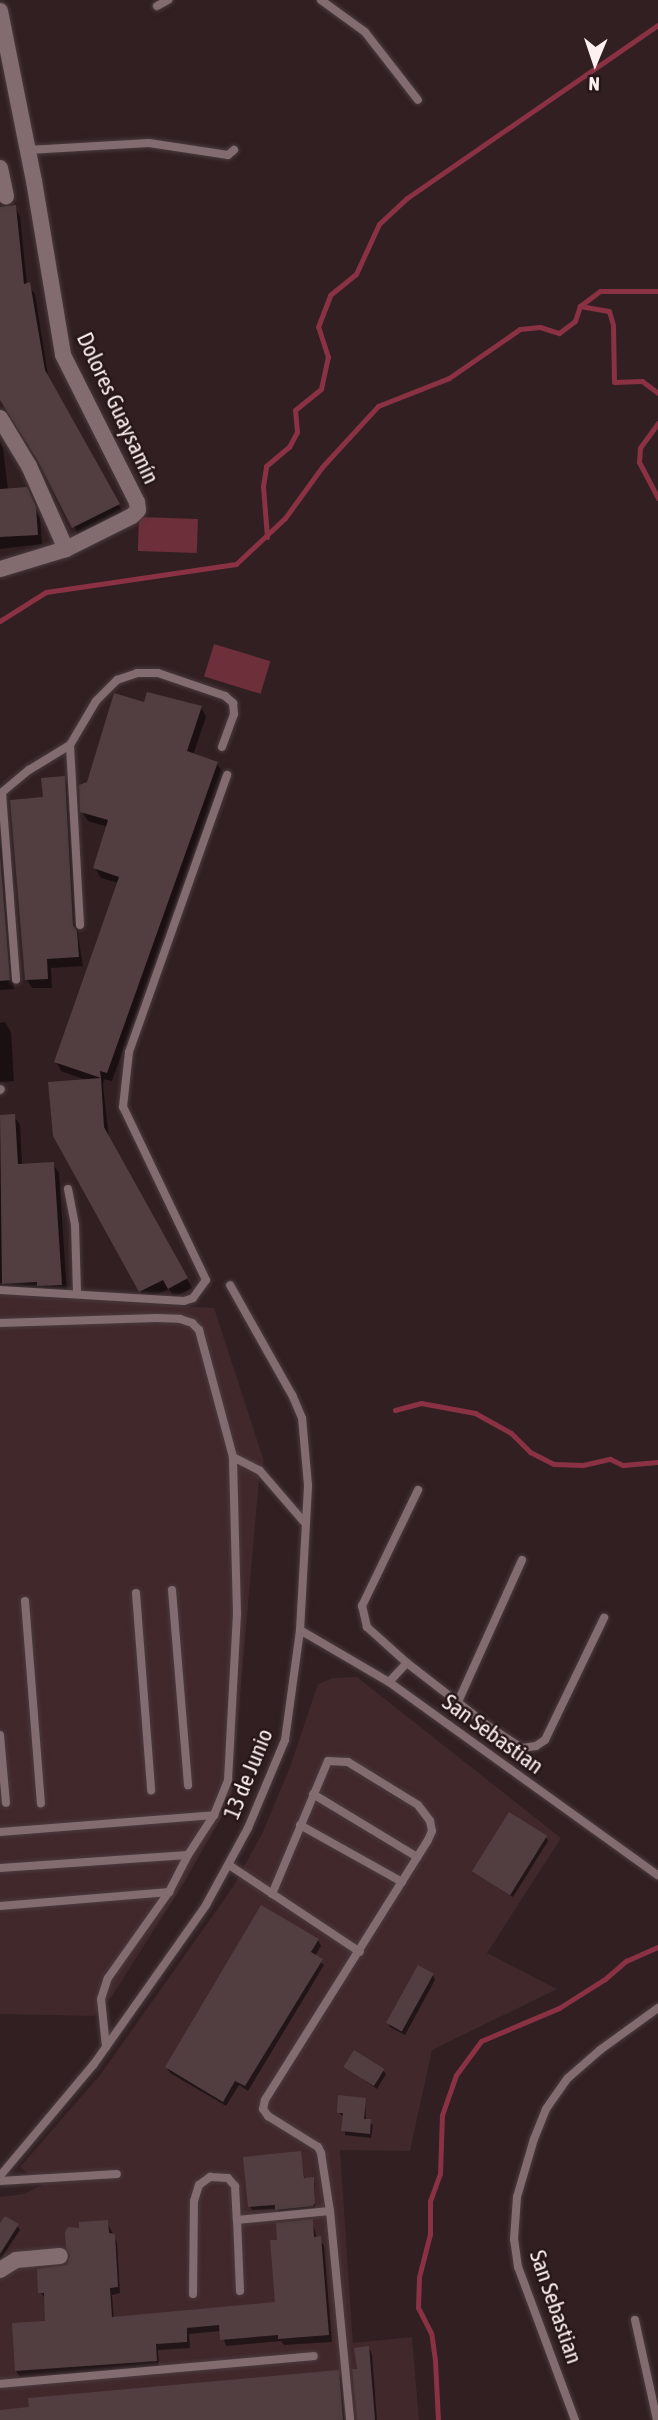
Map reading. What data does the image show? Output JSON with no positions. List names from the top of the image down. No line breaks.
{"streets":{"street":["Dolores Guaysamín"],"lane":["San Sebastian","13 de Junio"]},"crossings":[["San Sebastian","13 de Junio"]],"north":"bottom"}
